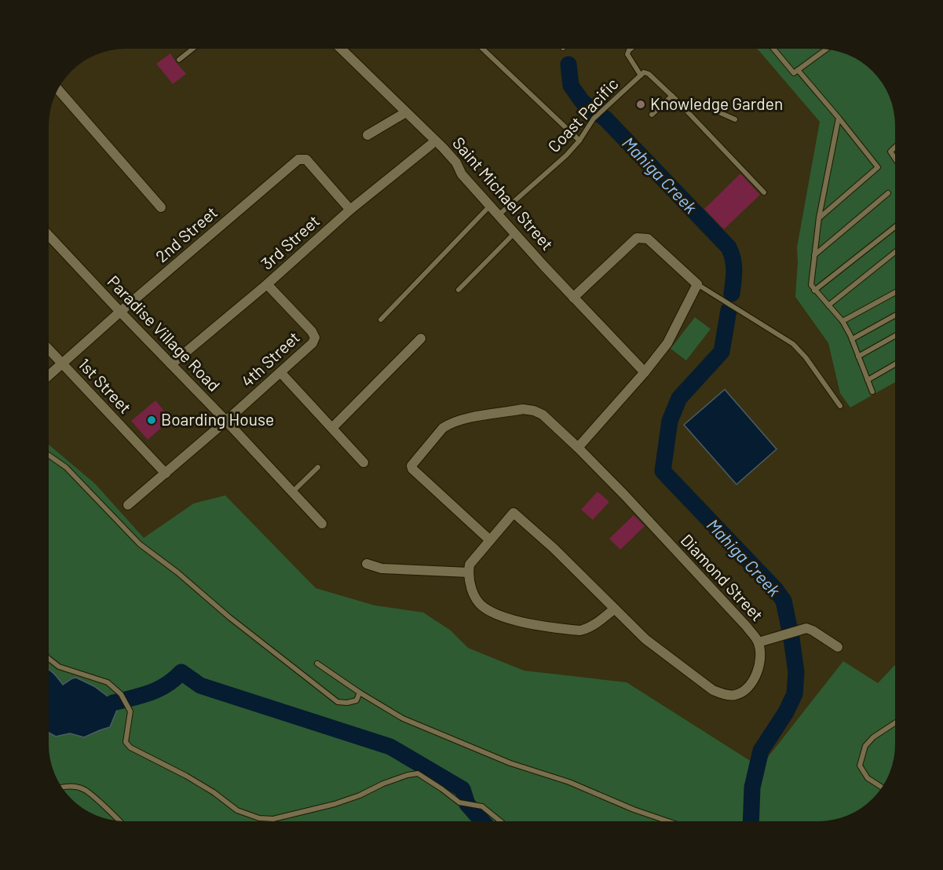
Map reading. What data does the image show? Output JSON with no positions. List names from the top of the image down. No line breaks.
{"streets":{"street":["Saint Michael Street","2nd Street","3rd Street","Paradise Village Road","4th Street","1st Street","Diamond Street"],"lane":["Coast Pacific"]},"crossings":[["Coast Pacific","Saint Michael Street"],["2nd Street","3rd Street"],["2nd Street","Paradise Village Road"],["2nd Street","1st Street"],["3rd Street","Paradise Village Road"],["3rd Street","4th Street"],["Paradise Village Road","4th Street"],["4th Street","1st Street"]],"water":["Mahiga Creek"],"places":["Knowledge Garden","Boarding House"]}
